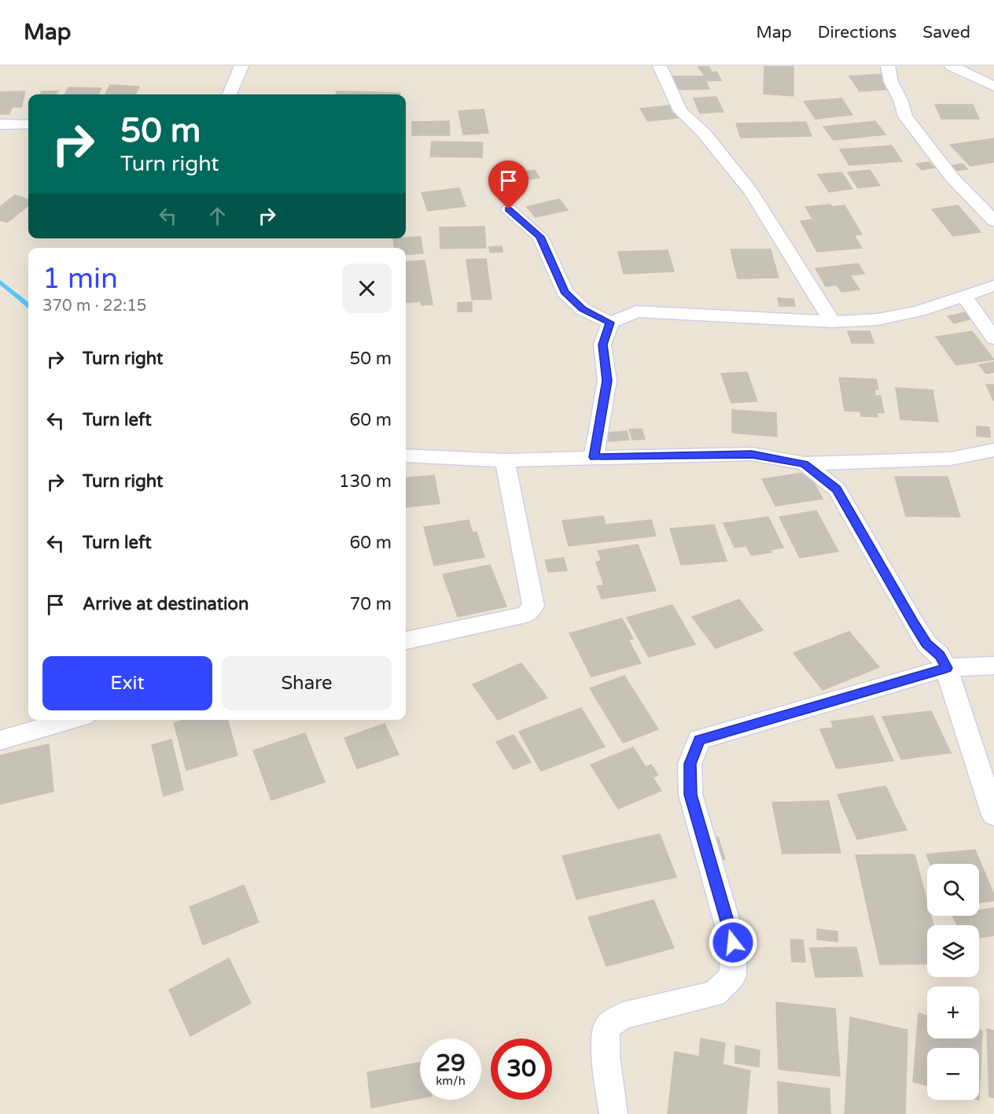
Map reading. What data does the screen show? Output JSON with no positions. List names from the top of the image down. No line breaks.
{"page":{"header":"Map","nav":["Map","Directions","Saved"],"turn":["50 m","Turn right"],"heading":["1 min","370 m · 22:15"],"list":[{"name":"Turn right","value":"50 m"},{"name":"Turn left","value":"60 m"},{"name":"Turn right","value":"130 m"},{"name":"Turn left","value":"60 m"},{"name":"Arrive at destination","value":"70 m"}],"buttons":["Exit","Share"],"map_buttons":["+","−"],"speed":"29 km/h","limit":"30"}}
